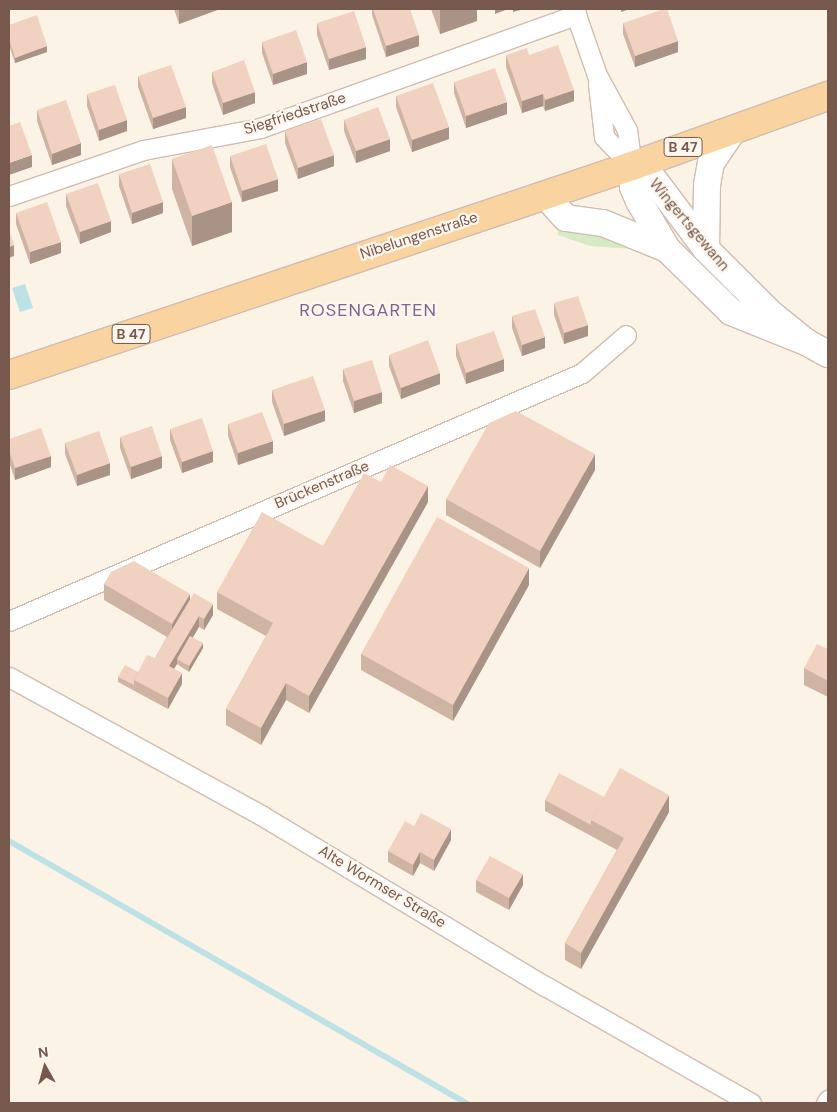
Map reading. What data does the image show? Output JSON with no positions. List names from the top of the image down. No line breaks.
{"streets":{"main road":["B 47","Wingertsgewann","Nibelungenstraße"],"street":["Siegfriedstraße","Brückenstraße","Alte Wormser Straße"]},"crossings":[["Wingertsgewann","Nibelungenstraße"]],"districts":["ROSENGARTEN"],"north":"top"}
